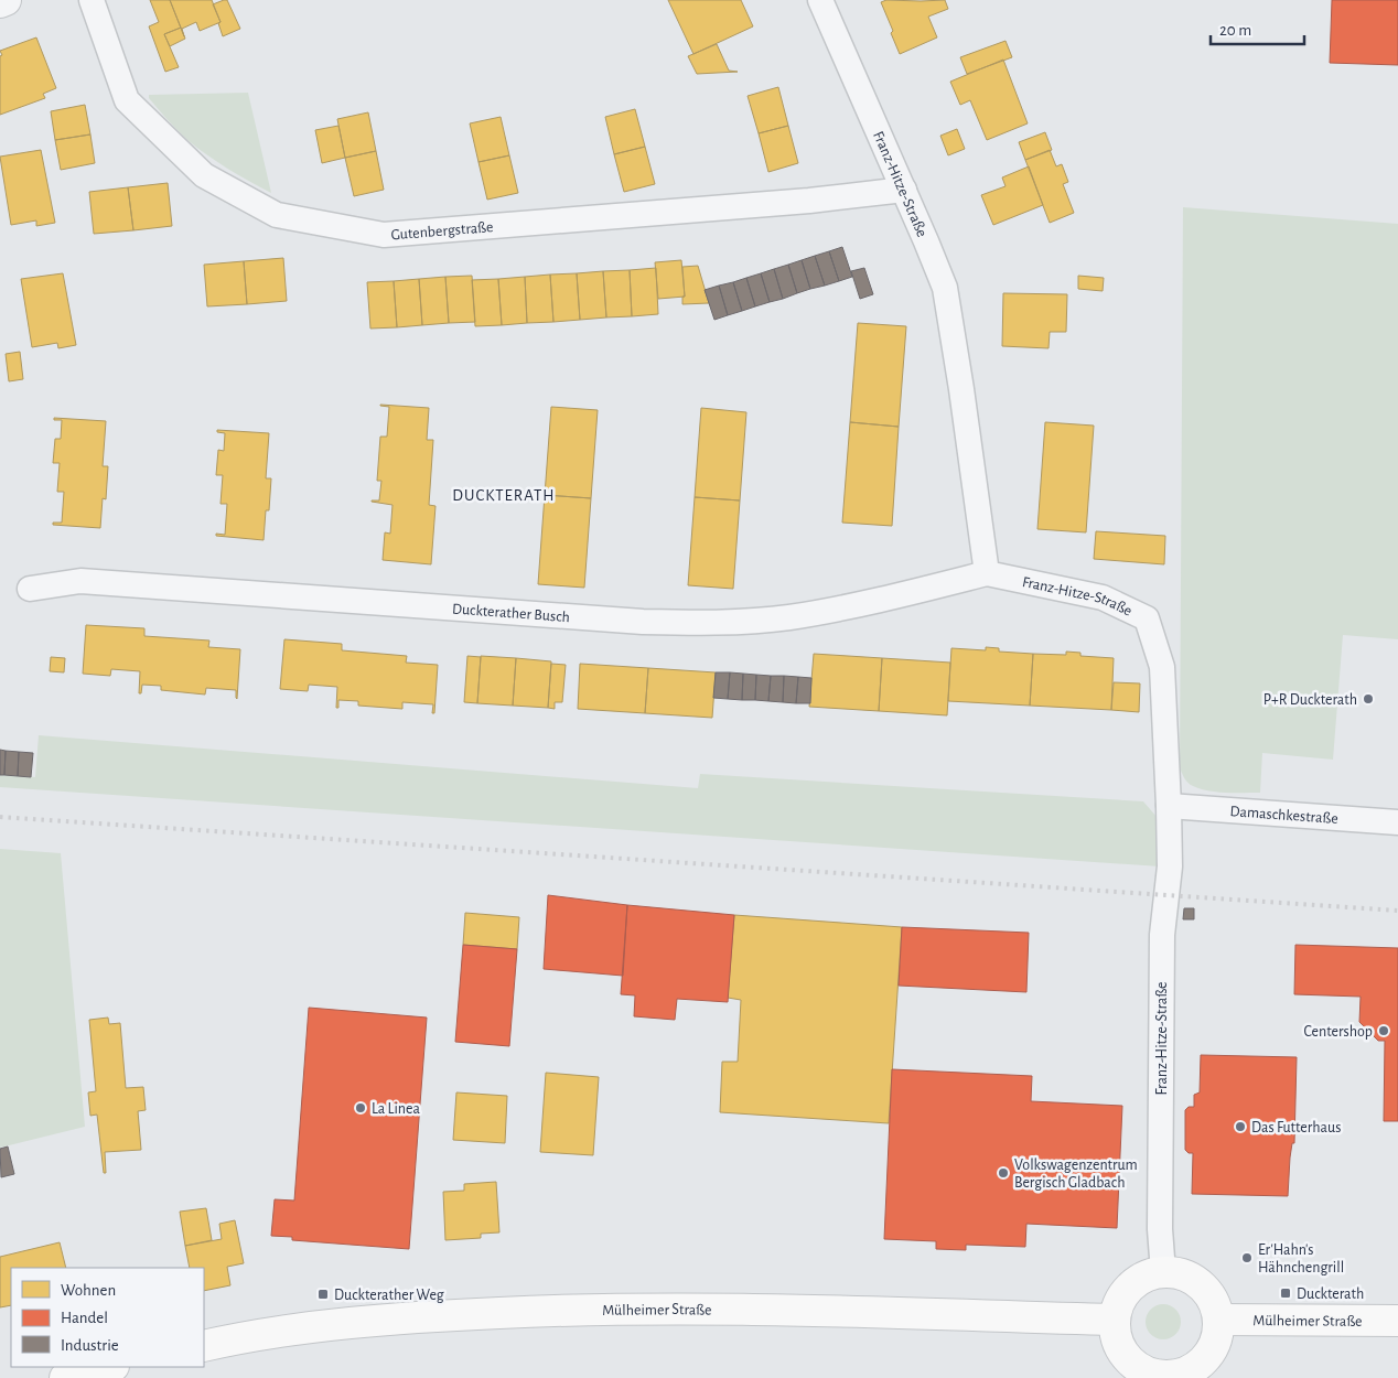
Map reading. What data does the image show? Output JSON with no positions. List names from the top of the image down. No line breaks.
{"streets":{"main road":["Mülheimer Straße"],"street":["Franz-Hitze-Straße","Gutenbergstraße","Duckterather Busch","Damaschkestraße"]},"crossings":[["Franz-Hitze-Straße","Gutenbergstraße"],["Franz-Hitze-Straße","Duckterather Busch"],["Franz-Hitze-Straße","Damaschkestraße"],["Franz-Hitze-Straße","Mülheimer Straße"]],"districts":["DUCKTERATH"],"places":{"other":["P+R Duckterath","Centershop","La Linea","Das Futterhaus","Volkswagenzentrum Bergisch Gladbach","Er'Hahn's Hähnchengrill"],"transit":["Duckterath","Duckterather Weg"]},"legend":["Wohnen","Handel","Industrie"],"scale_bar":"20 m"}
